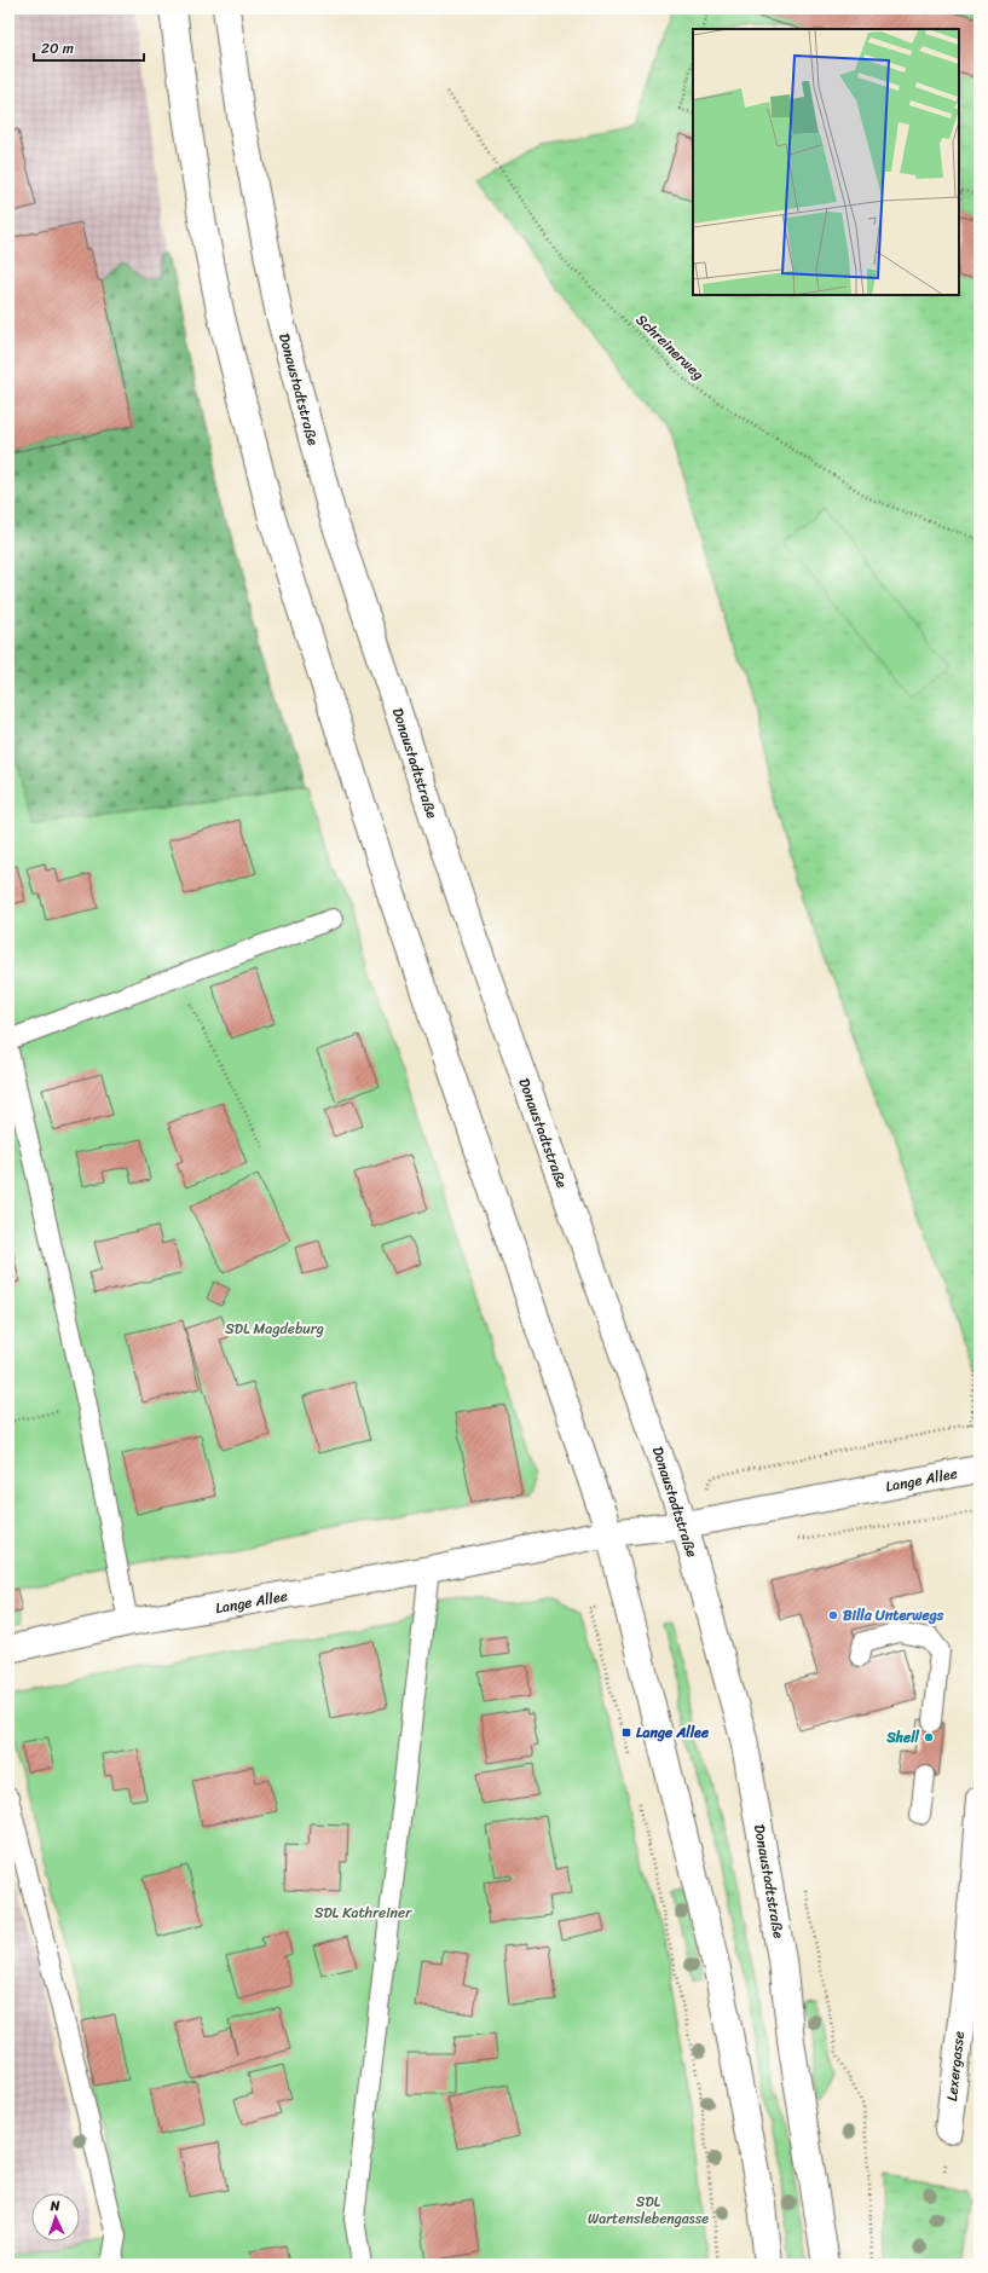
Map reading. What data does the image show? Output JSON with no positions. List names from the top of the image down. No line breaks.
{"streets":{"main road":["Donaustadtstraße","Lange Allee","Lexergasse"],"path":["Schreinerweg"]},"crossings":[["Donaustadtstraße","Lange Allee"]],"parks":["SDL Magdeburg","SDL Kathreiner","SDL Wartenslebengasse"],"places":{"other":["Billa Unterwegs","Shell"],"transit":["Lange Allee"]},"scale_bar":"20 m","north":"top"}
